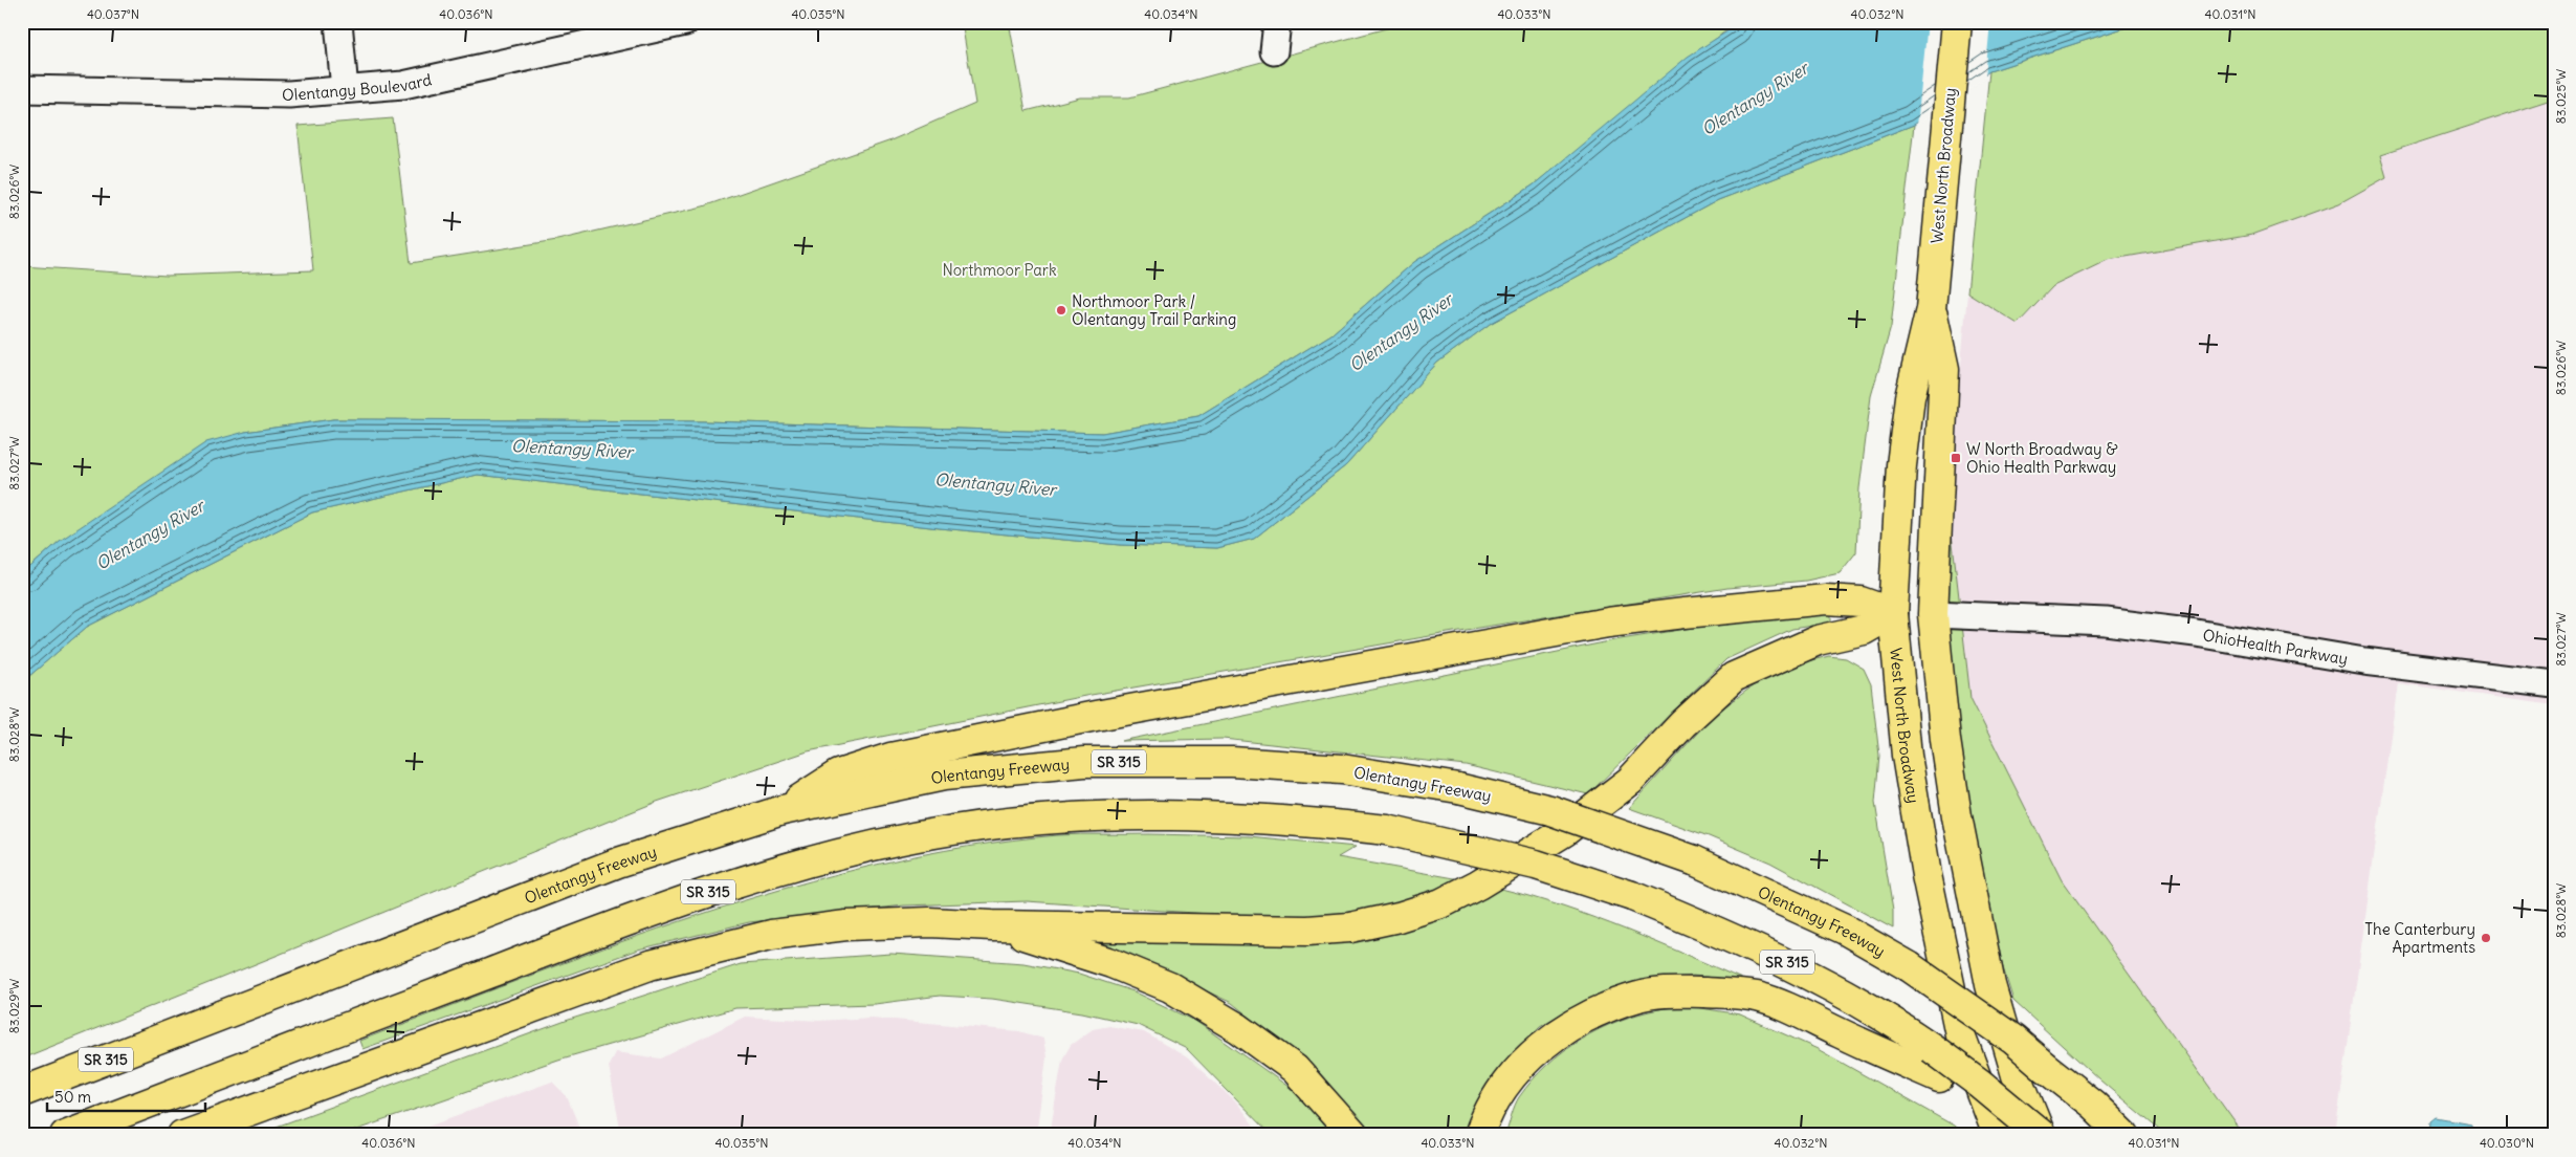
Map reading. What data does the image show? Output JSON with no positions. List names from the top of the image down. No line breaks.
{"streets":{"main road":["West North Broadway","SR 315","Olentangy Freeway"],"street":["Olentangy Boulevard","OhioHealth Parkway"]},"crossings":[["West North Broadway","OhioHealth Parkway"],["West North Broadway","SR 315"]],"water":["Olentangy River"],"parks":["Northmoor Park"],"places":{"other":["Northmoor Park / Olentangy Trail Parking","The Canterbury Apartments"],"transit":["W North Broadway & Ohio Health Parkway"]},"scale_bar":"50 m","coordinates":["40.037°N","40.036°N","40.035°N","40.034°N","40.033°N","40.032°N","40.031°N","83.025°W","83.026°W","83.027°W","83.028°W","83.029°W","40.030°N"]}
